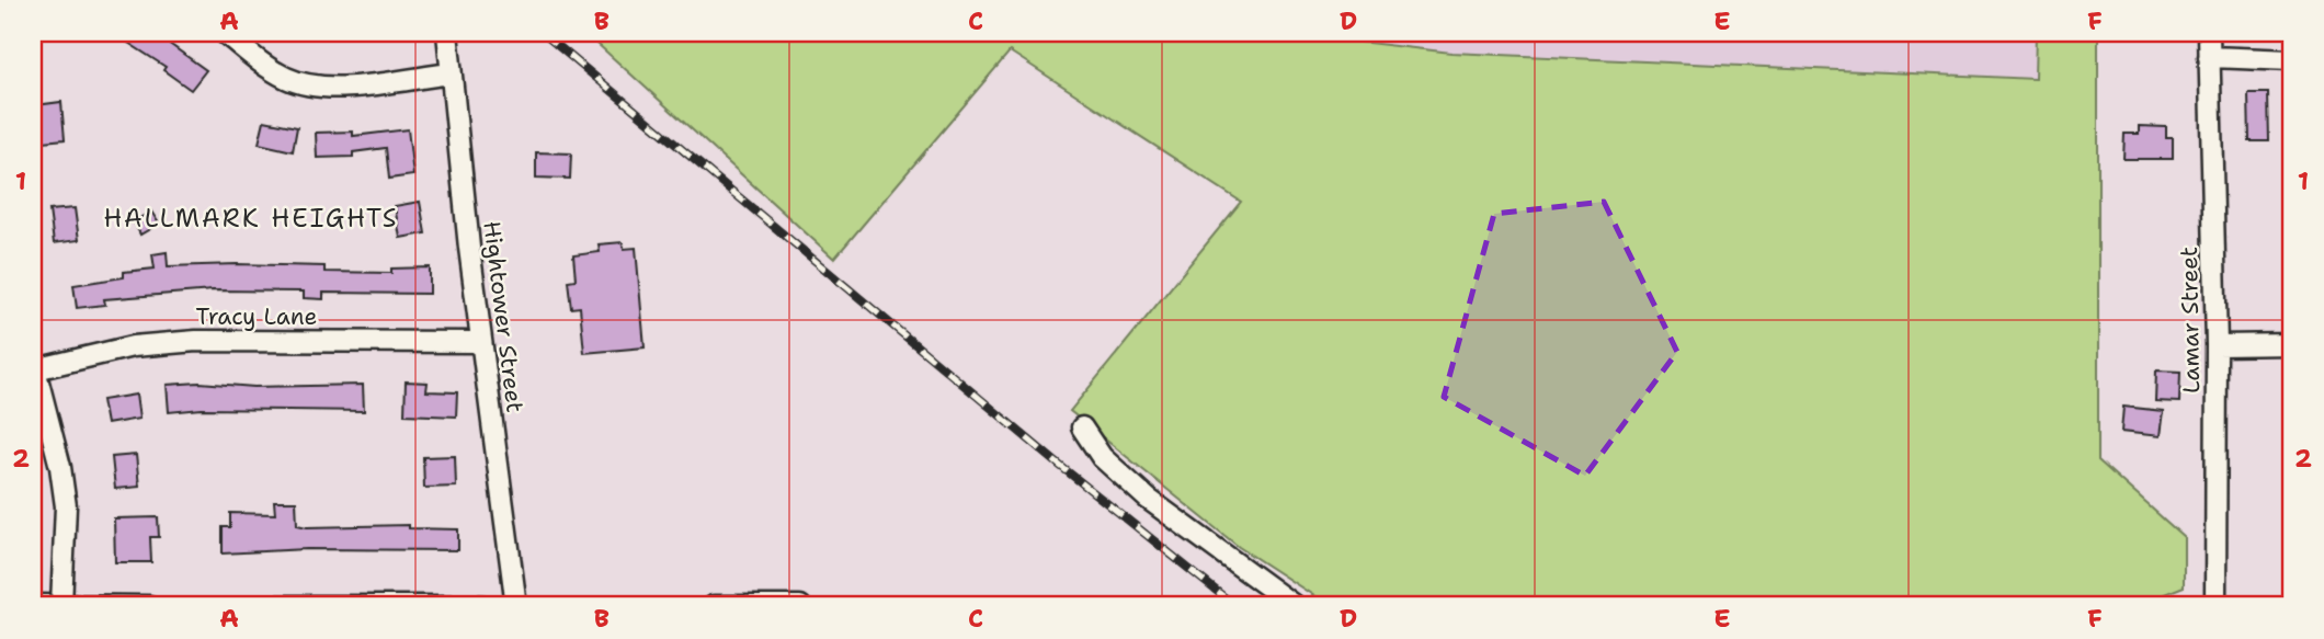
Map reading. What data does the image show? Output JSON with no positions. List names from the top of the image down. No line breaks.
{"streets":{"street":["Tracy Lane","Hightower Street","Lamar Street"]},"crossings":[["Tracy Lane","Hightower Street"]],"districts":["HALLMARK HEIGHTS"],"grid":{"columns":["A","B","C","D","E","F"],"rows":["1","2"]}}
